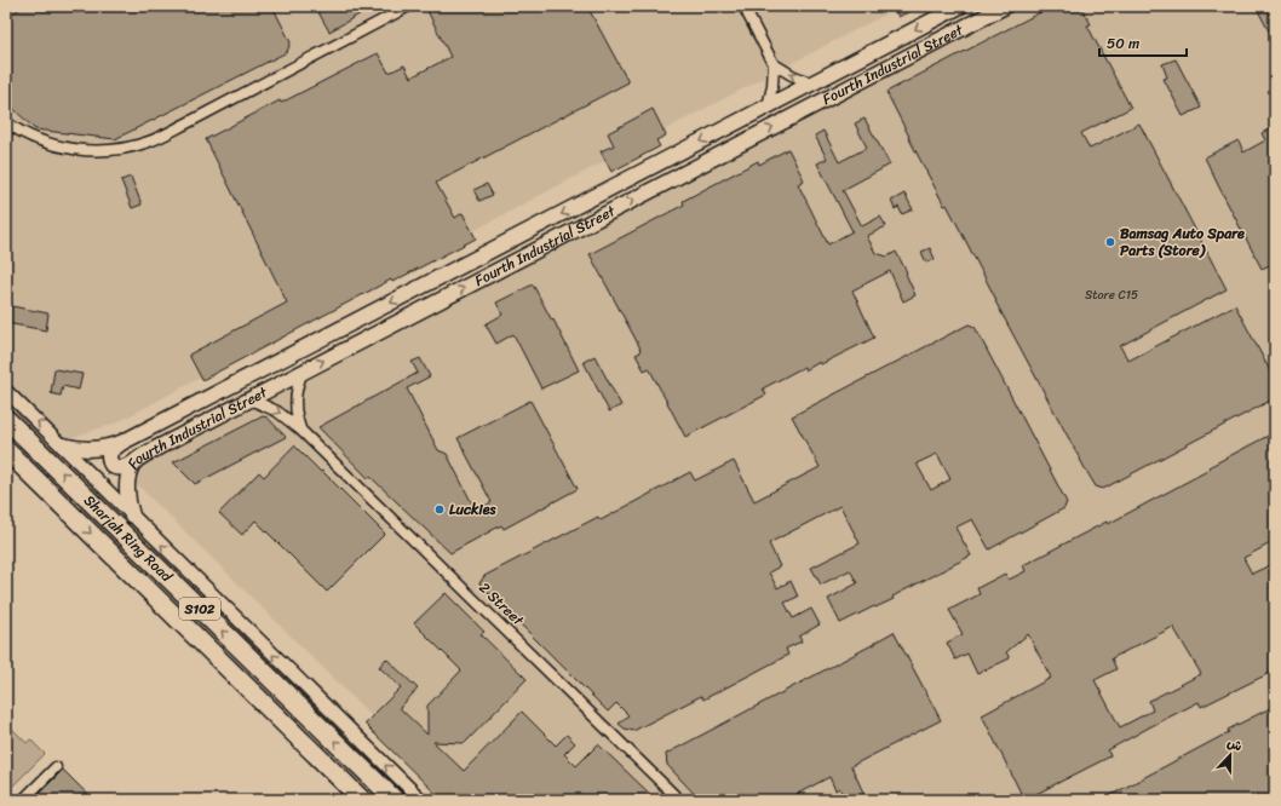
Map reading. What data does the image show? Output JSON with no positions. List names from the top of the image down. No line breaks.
{"streets":{"highway":["Sharjah Ring Road","S102"],"main road":["Fourth Industrial Street"],"street":["2 Street"]},"crossings":[["Fourth Industrial Street","2 Street"]],"places":["Bamsag Auto Spare Parts (Store)","Luckies"],"house_numbers":["Store C15"],"scale_bar":"50 m","north":"top"}
